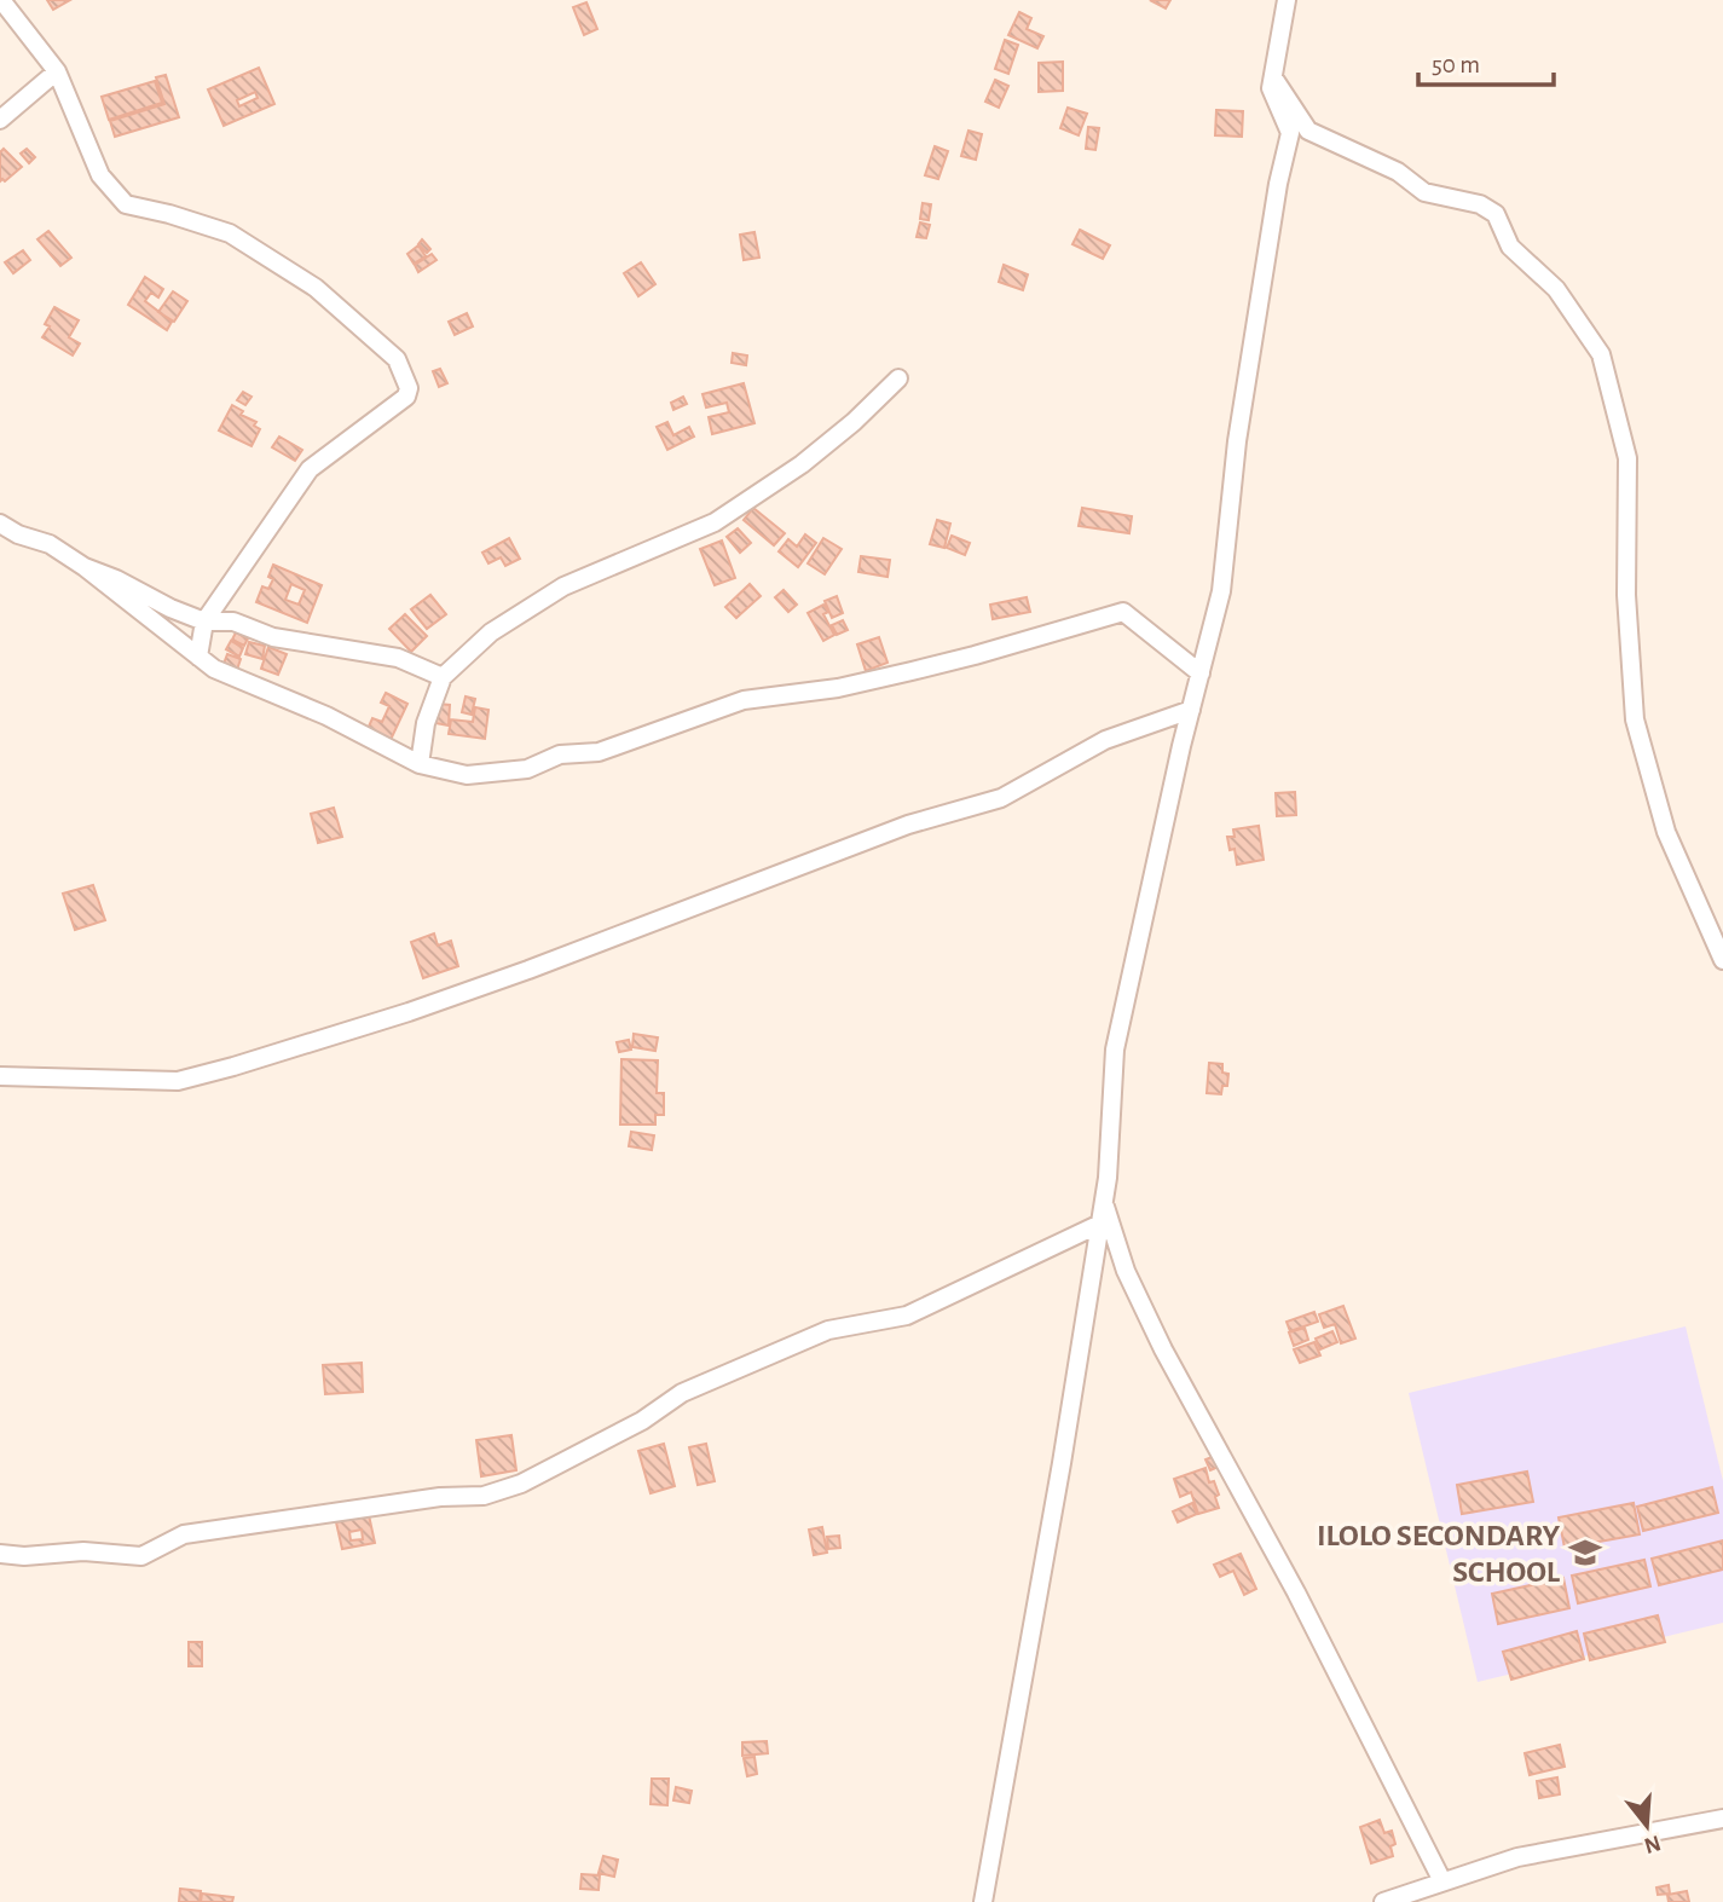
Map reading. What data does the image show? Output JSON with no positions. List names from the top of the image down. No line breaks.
{"places":{"school or university":["ILOLO SECONDARY SCHOOL"]},"scale_bar":"50 m","north":"bottom"}
